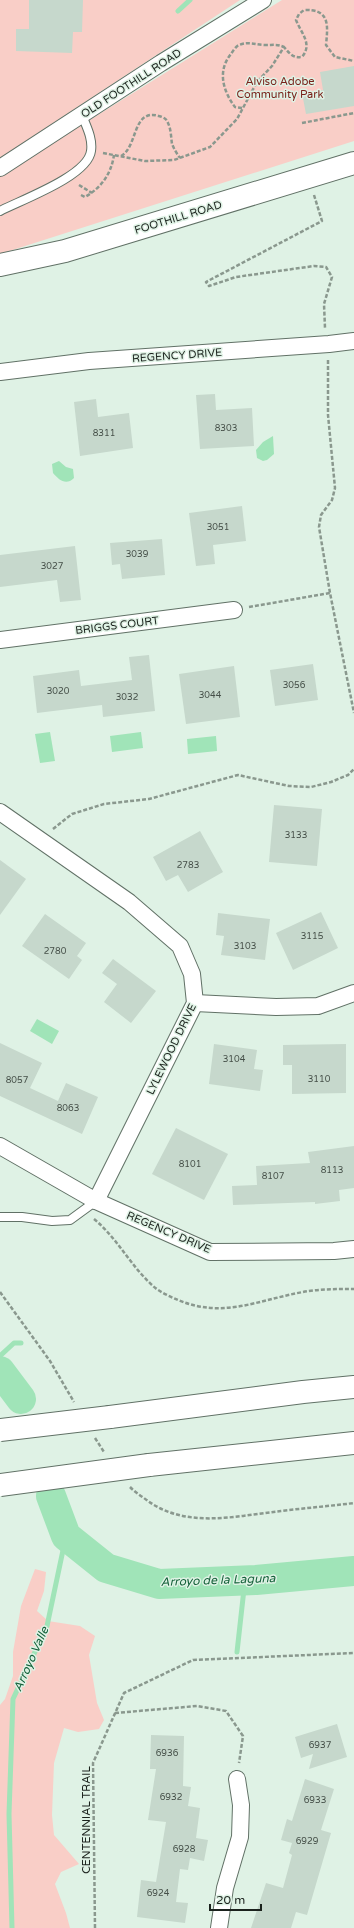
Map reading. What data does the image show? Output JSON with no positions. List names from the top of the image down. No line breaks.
{"streets":{"main road":["FOOTHILL ROAD"],"street":["OLD FOOTHILL ROAD","REGENCY DRIVE","BRIGGS COURT","LYLEWOOD DRIVE"],"path":["CENTENNIAL TRAIL"]},"crossings":[["REGENCY DRIVE","LYLEWOOD DRIVE"]],"water":["Arroyo de la Laguna","Arroyo Valle"],"parks":["Alviso Adobe Community Park"],"house_numbers":["8303","8311","3051","3039","3027","3056","3020","3044","3032","3133","2783","3115","3103","2780","3104","3110","8057","8063","8101","8113","8107","6937","6936","6932","6933","6929","6928","6924"],"scale_bar":"20 m"}
